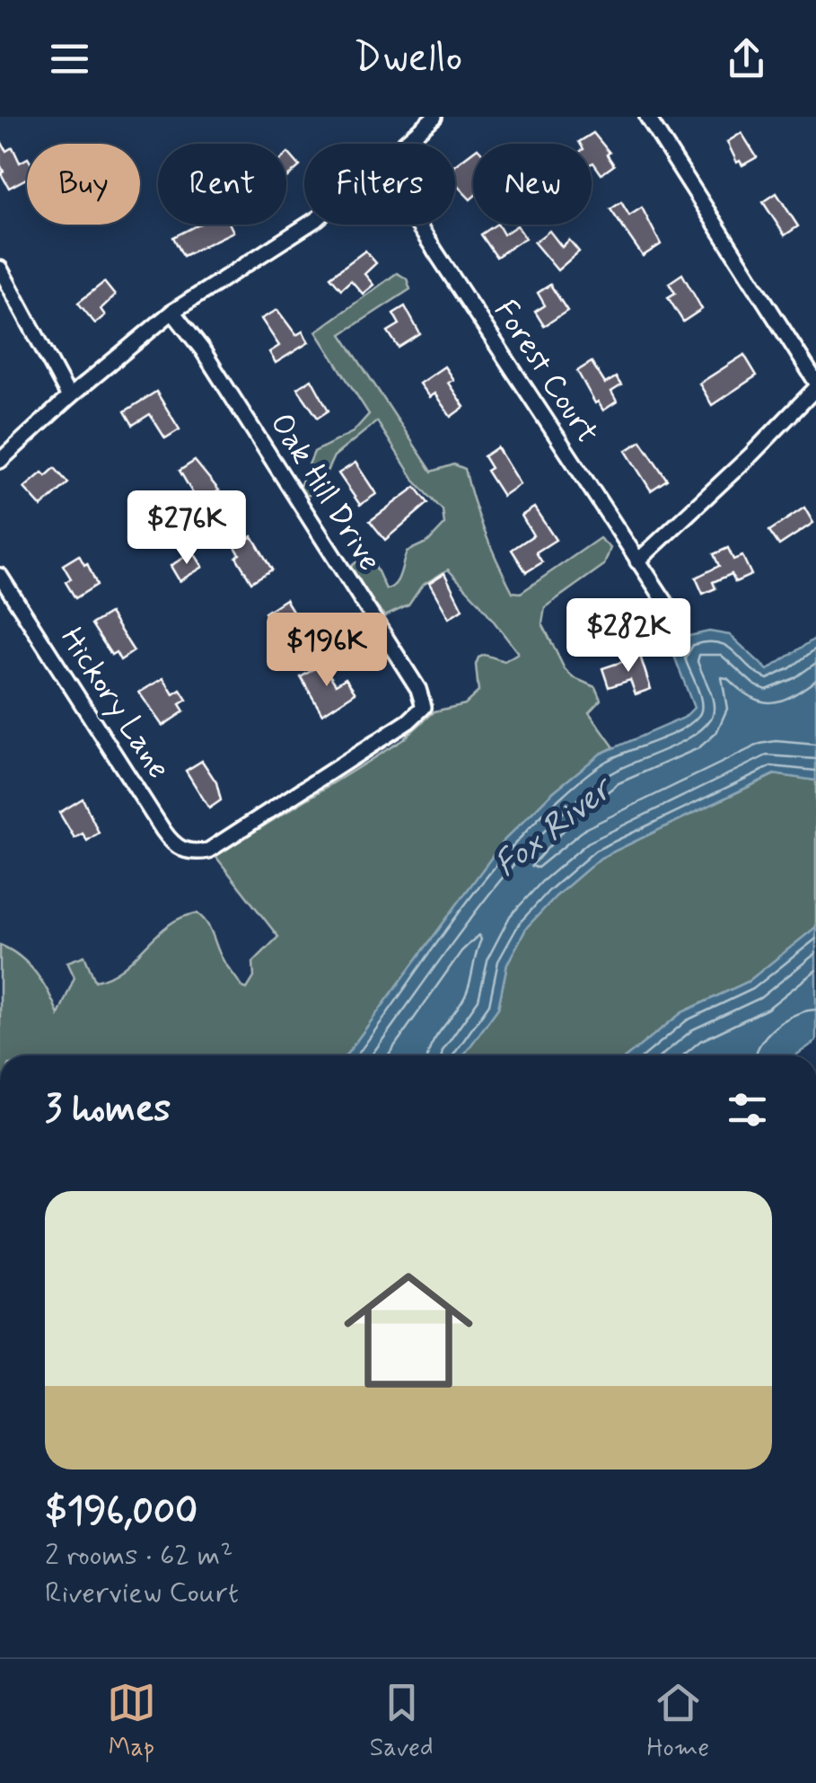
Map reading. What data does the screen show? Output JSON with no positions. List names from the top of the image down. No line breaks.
{"streets":{"street":["Forest Court","Oak Hill Drive","Hickory Lane"]},"crossings":[["Oak Hill Drive","Hickory Lane"]],"water":["Fox River"],"page":{"header":"Dwello","chip":["Buy","Rent","Filters","New"],"price":["$276K","$282K","$196K"],"heading":"3 homes","list":[{"name":"$196,000","note":"2 rooms · 62 m² · Riverview Court"}],"tabs":["Map","Saved","Home"]}}
